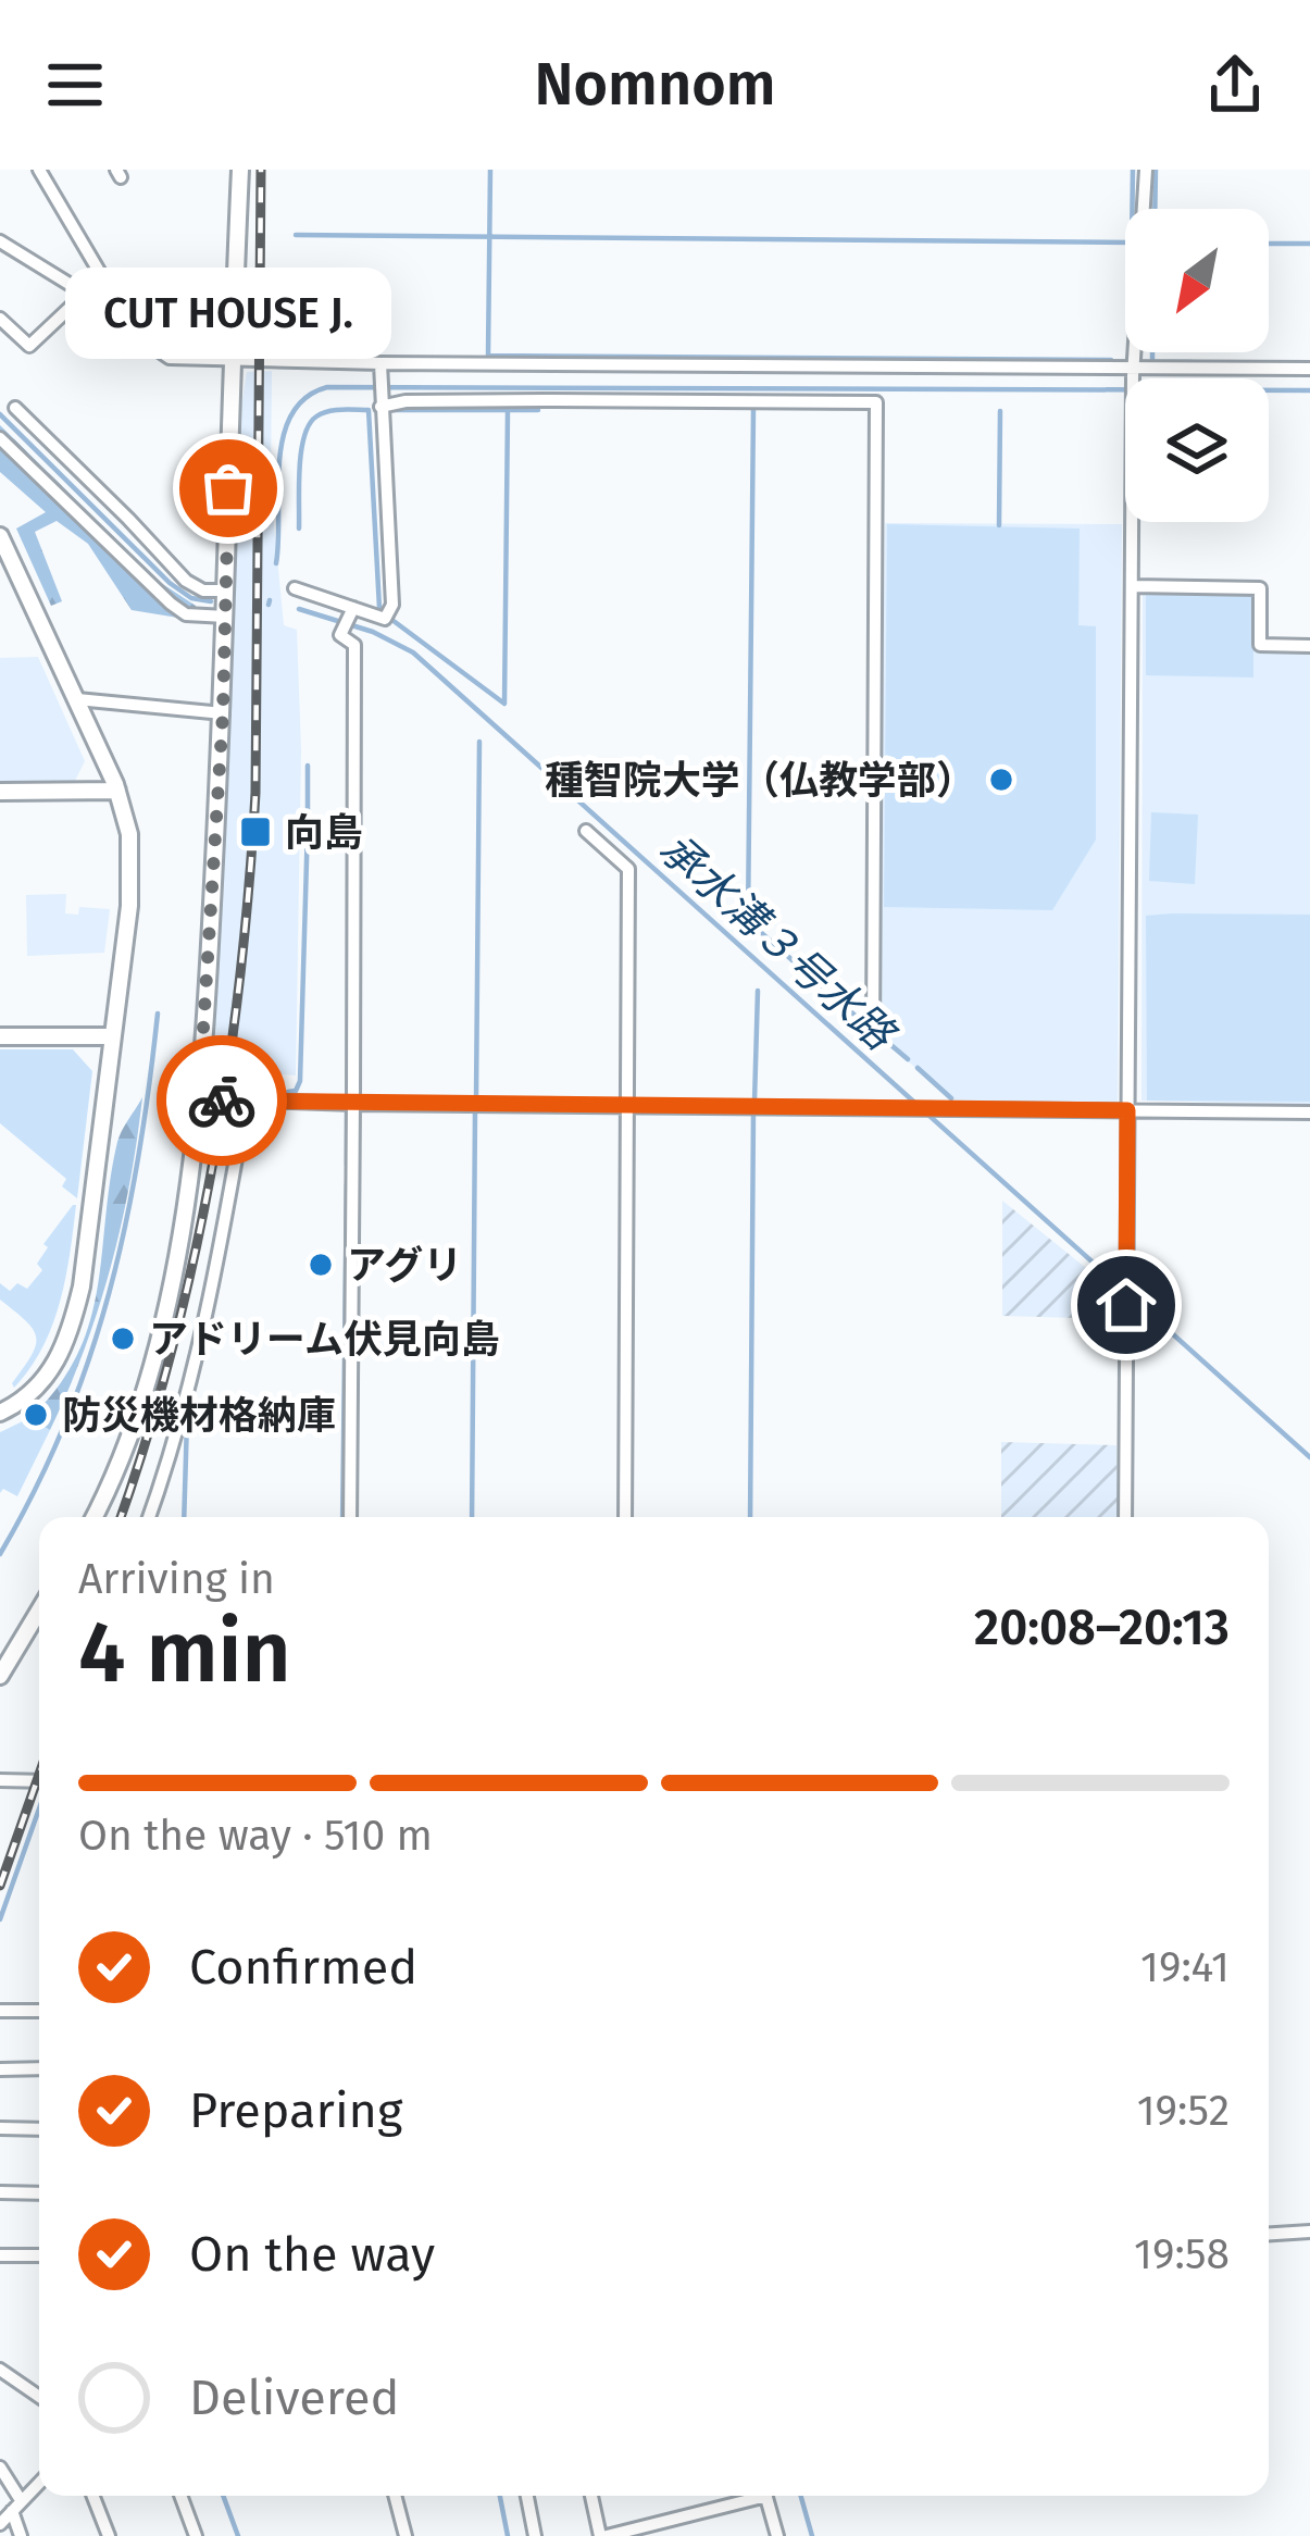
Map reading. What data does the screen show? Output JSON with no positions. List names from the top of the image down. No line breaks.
{"water":["承水溝３号水路"],"places":{"other":["CUT HOUSE J.","種智院大学（仏教学部）","アグリ","アドリーム伏見向島","防災機材格納庫"],"transit":["向島"]},"north":"bottom left","page":{"header":"Nomnom","bubble":"CUT HOUSE J.","heading":["4 min","Arriving in","20:08–20:13"],"bar":"On the way · 510 m","list":[["Confirmed","19:41"],["Preparing","19:52"],["On the way","19:58"],"Delivered"]}}
